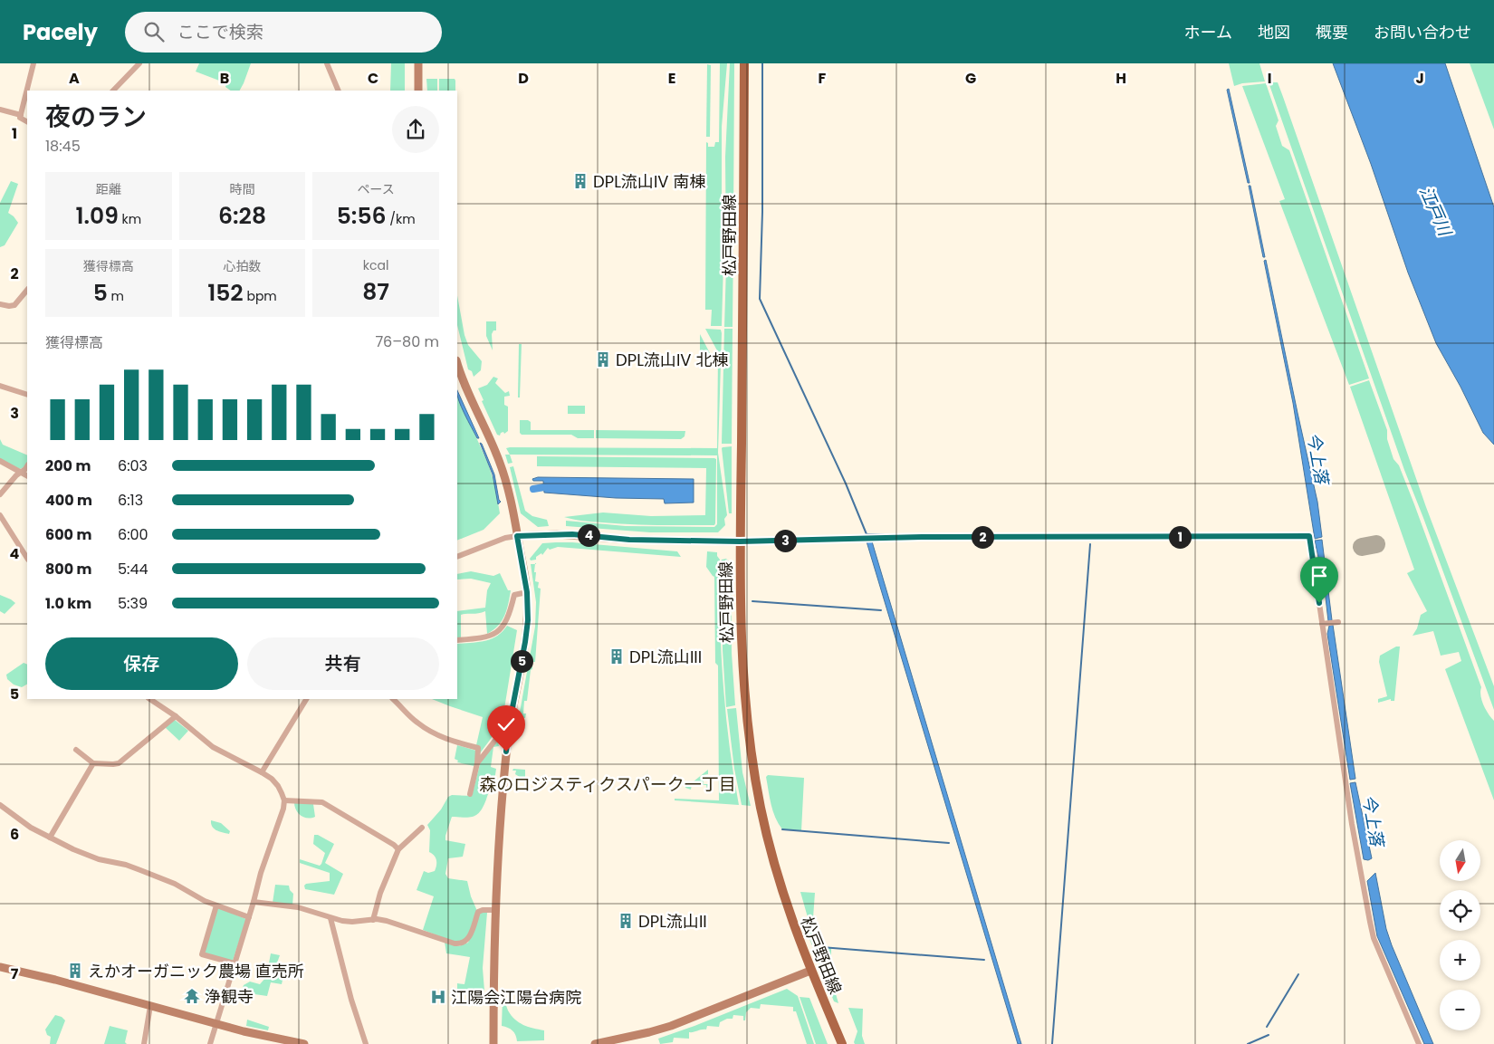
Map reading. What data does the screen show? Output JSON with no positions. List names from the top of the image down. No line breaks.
{"streets":{"main road":["松戸野田線"]},"districts":["森のロジスティクスパーク一丁目"],"water":["江戸川","今上落"],"places":{"building":["DPL流山IV 南棟","DPL流山IV 北棟","DPL流山III","DPL流山II","えかオーガニック農場 直売所"],"temple":["浄観寺"],"hospital":["江陽会江陽台病院"]},"north":"bottom","page":{"header":"Pacely","search":"ここで検索","nav":["ホーム","地図","概要","お問い合わせ"],"heading":["夜のラン","18:45"],"stats":[["距離","1.09 km"],["時間","6:28"],["ペース","5:56 /km"],["獲得標高","5 m"],["心拍数","152 bpm"],["kcal","87"]],"chart":["獲得標高","76–80 m"],"list":[{"name":"200 m","note":"6:03"},{"name":"400 m","note":"6:13"},{"name":"600 m","note":"6:00"},{"name":"800 m","note":"5:44"},{"name":"1.0 km","note":"5:39"}],"pins":["4","1","2","3","5"],"buttons":["保存","共有"],"map_buttons":["+","−"]},"grid":{"columns":["A","B","C","D","E","F","G","H","I","J"],"rows":["1","2","3","4","5","6","7"]}}
